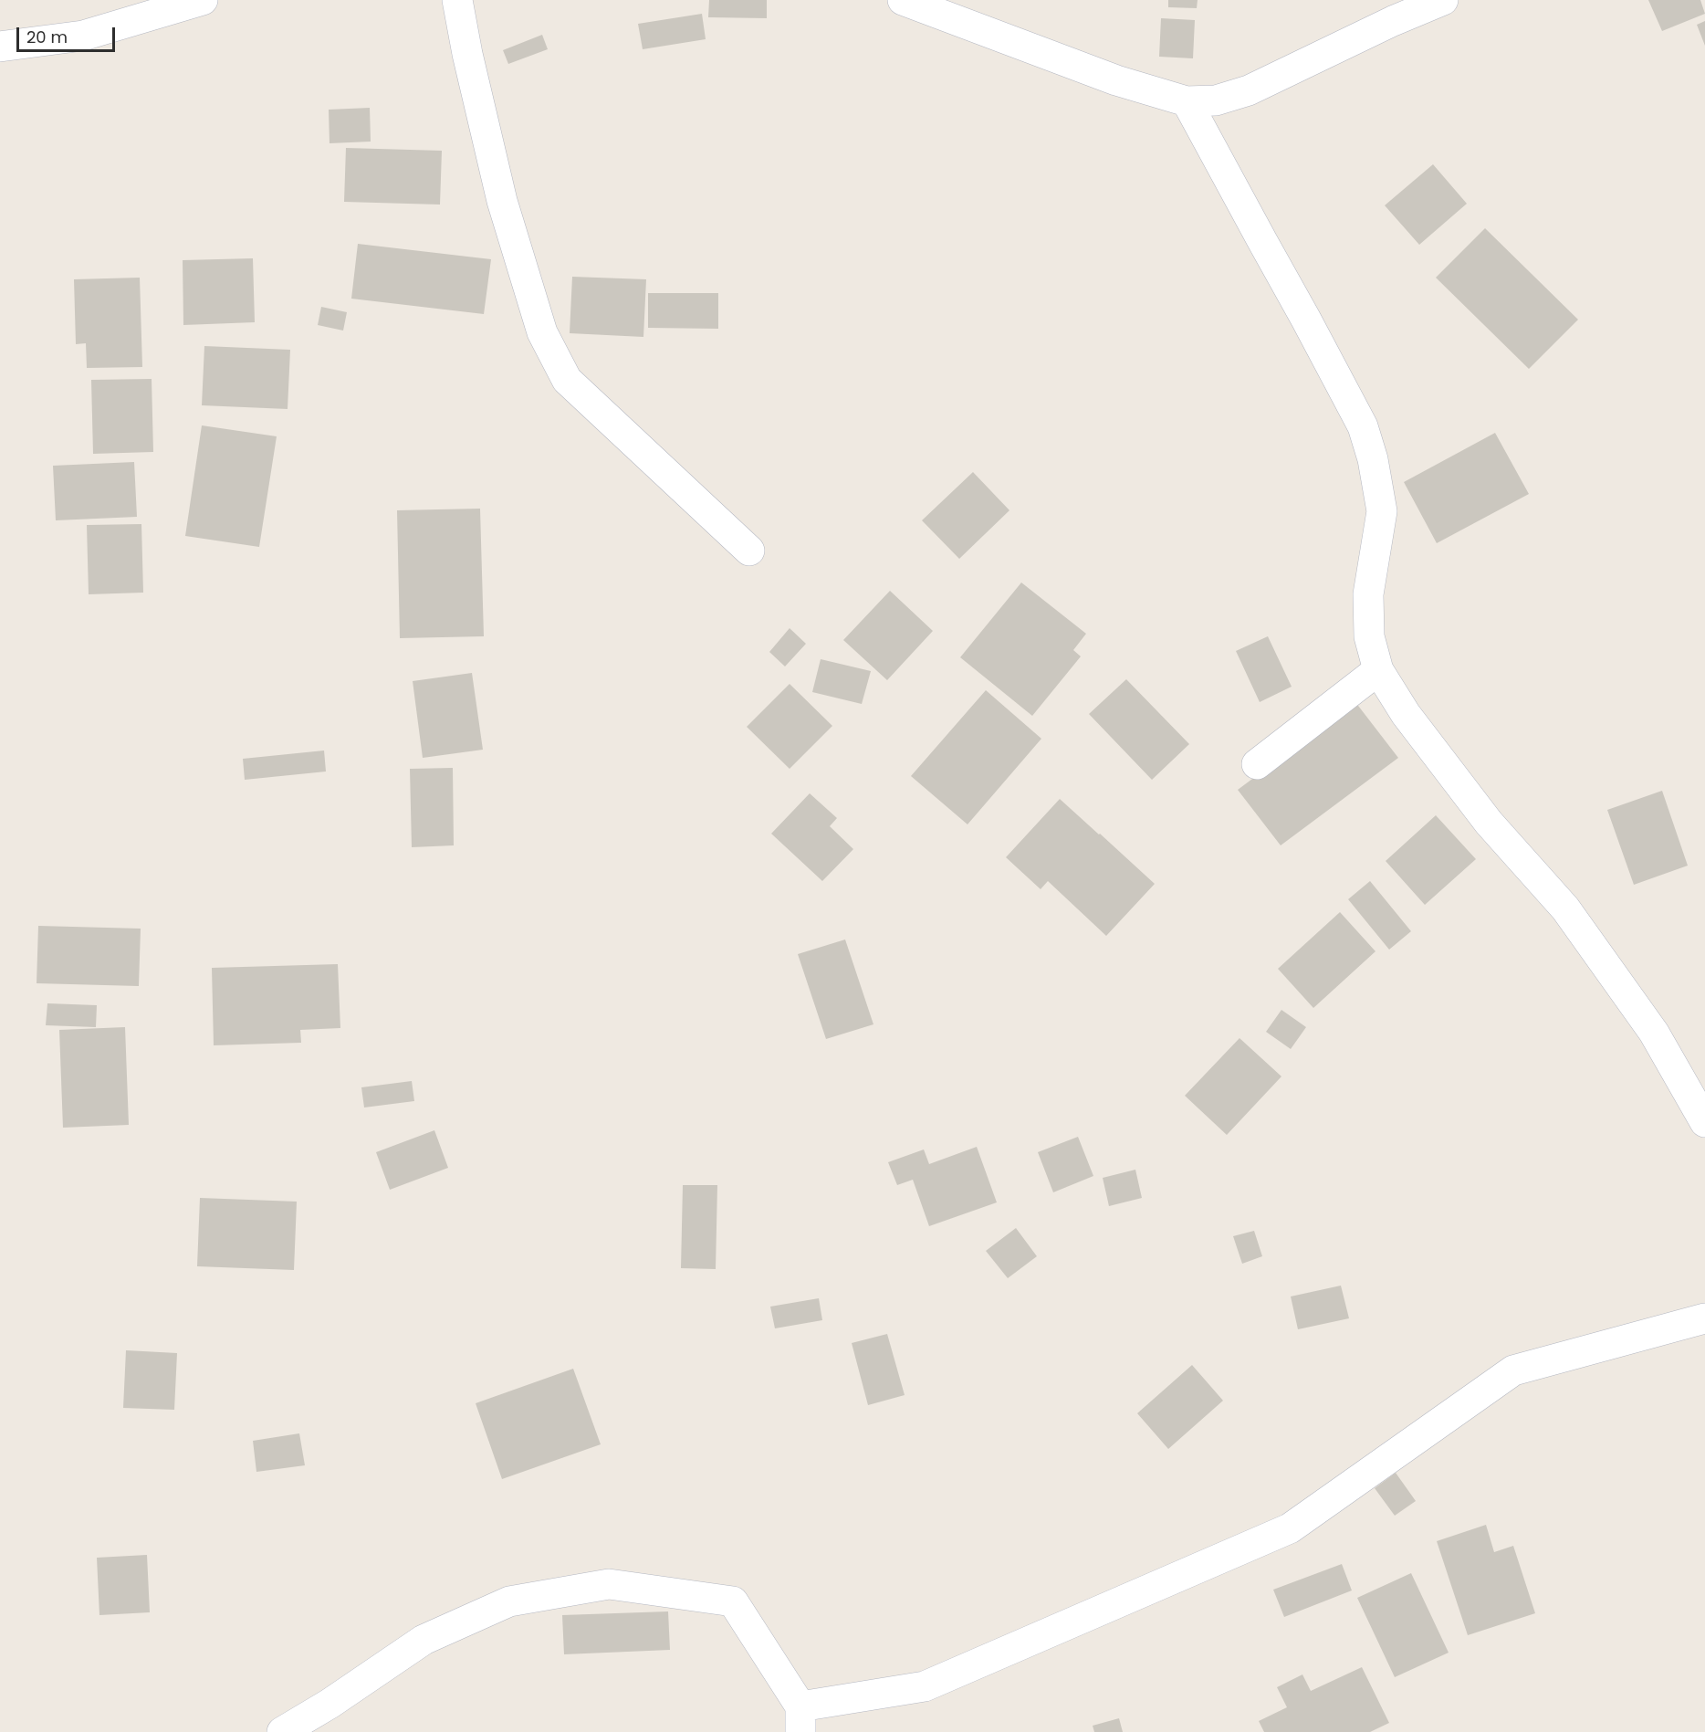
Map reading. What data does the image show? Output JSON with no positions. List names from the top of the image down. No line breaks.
{"scale_bar":"20 m"}
